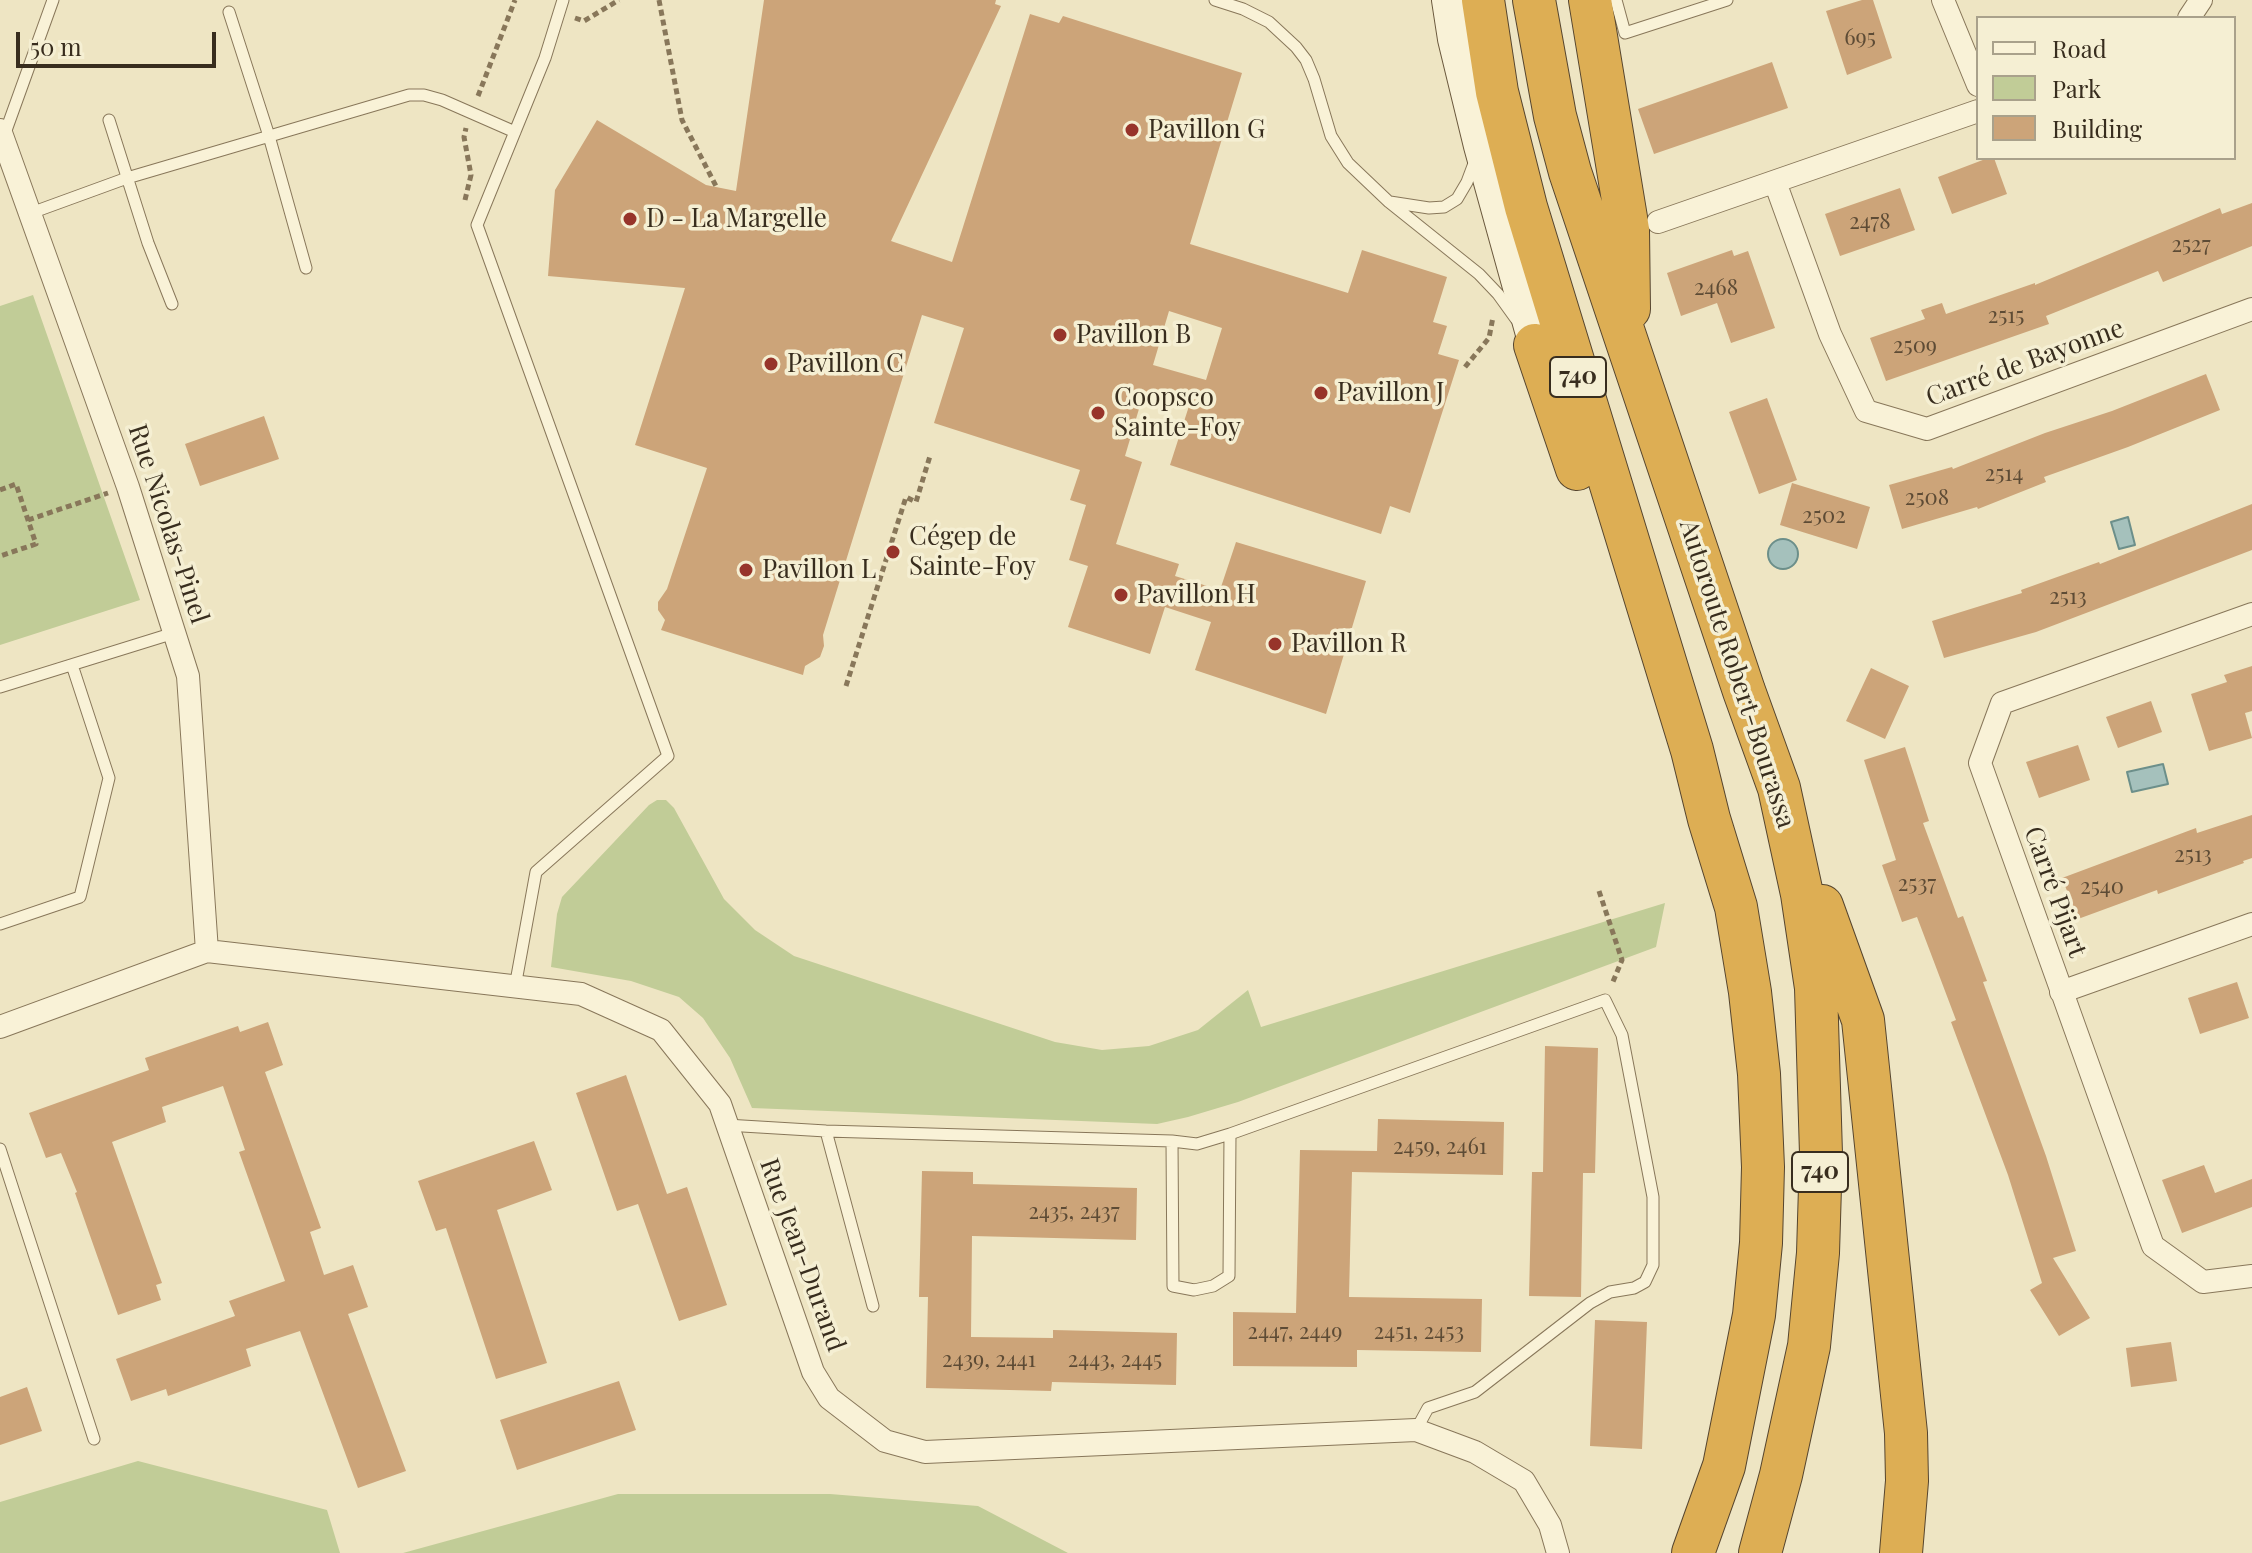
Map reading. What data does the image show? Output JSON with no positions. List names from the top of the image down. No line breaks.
{"streets":{"highway":["740","Autoroute Robert-Bourassa"],"street":["Carré de Bayonne","Rue Nicolas-Pinel","Carré Pijart","Rue Jean-Durand"]},"crossings":[["Rue Nicolas-Pinel","Rue Jean-Durand"]],"places":["Pavillon G","D - La Margelle","Pavillon B","Pavillon C","Pavillon J","Coopsco Sainte-Foy","Cégep de Sainte-Foy","Pavillon L","Pavillon H","Pavillon R"],"house_numbers":["695","2478","2527","2468","2515","2509","2514","2508","2502","2513","2513","2537","2540","2459, 2461","2435, 2437","2447, 2449","2451, 2453","2439, 2441","2443, 2445"],"legend":["Road","Park","Building"],"scale_bar":"50 m"}
